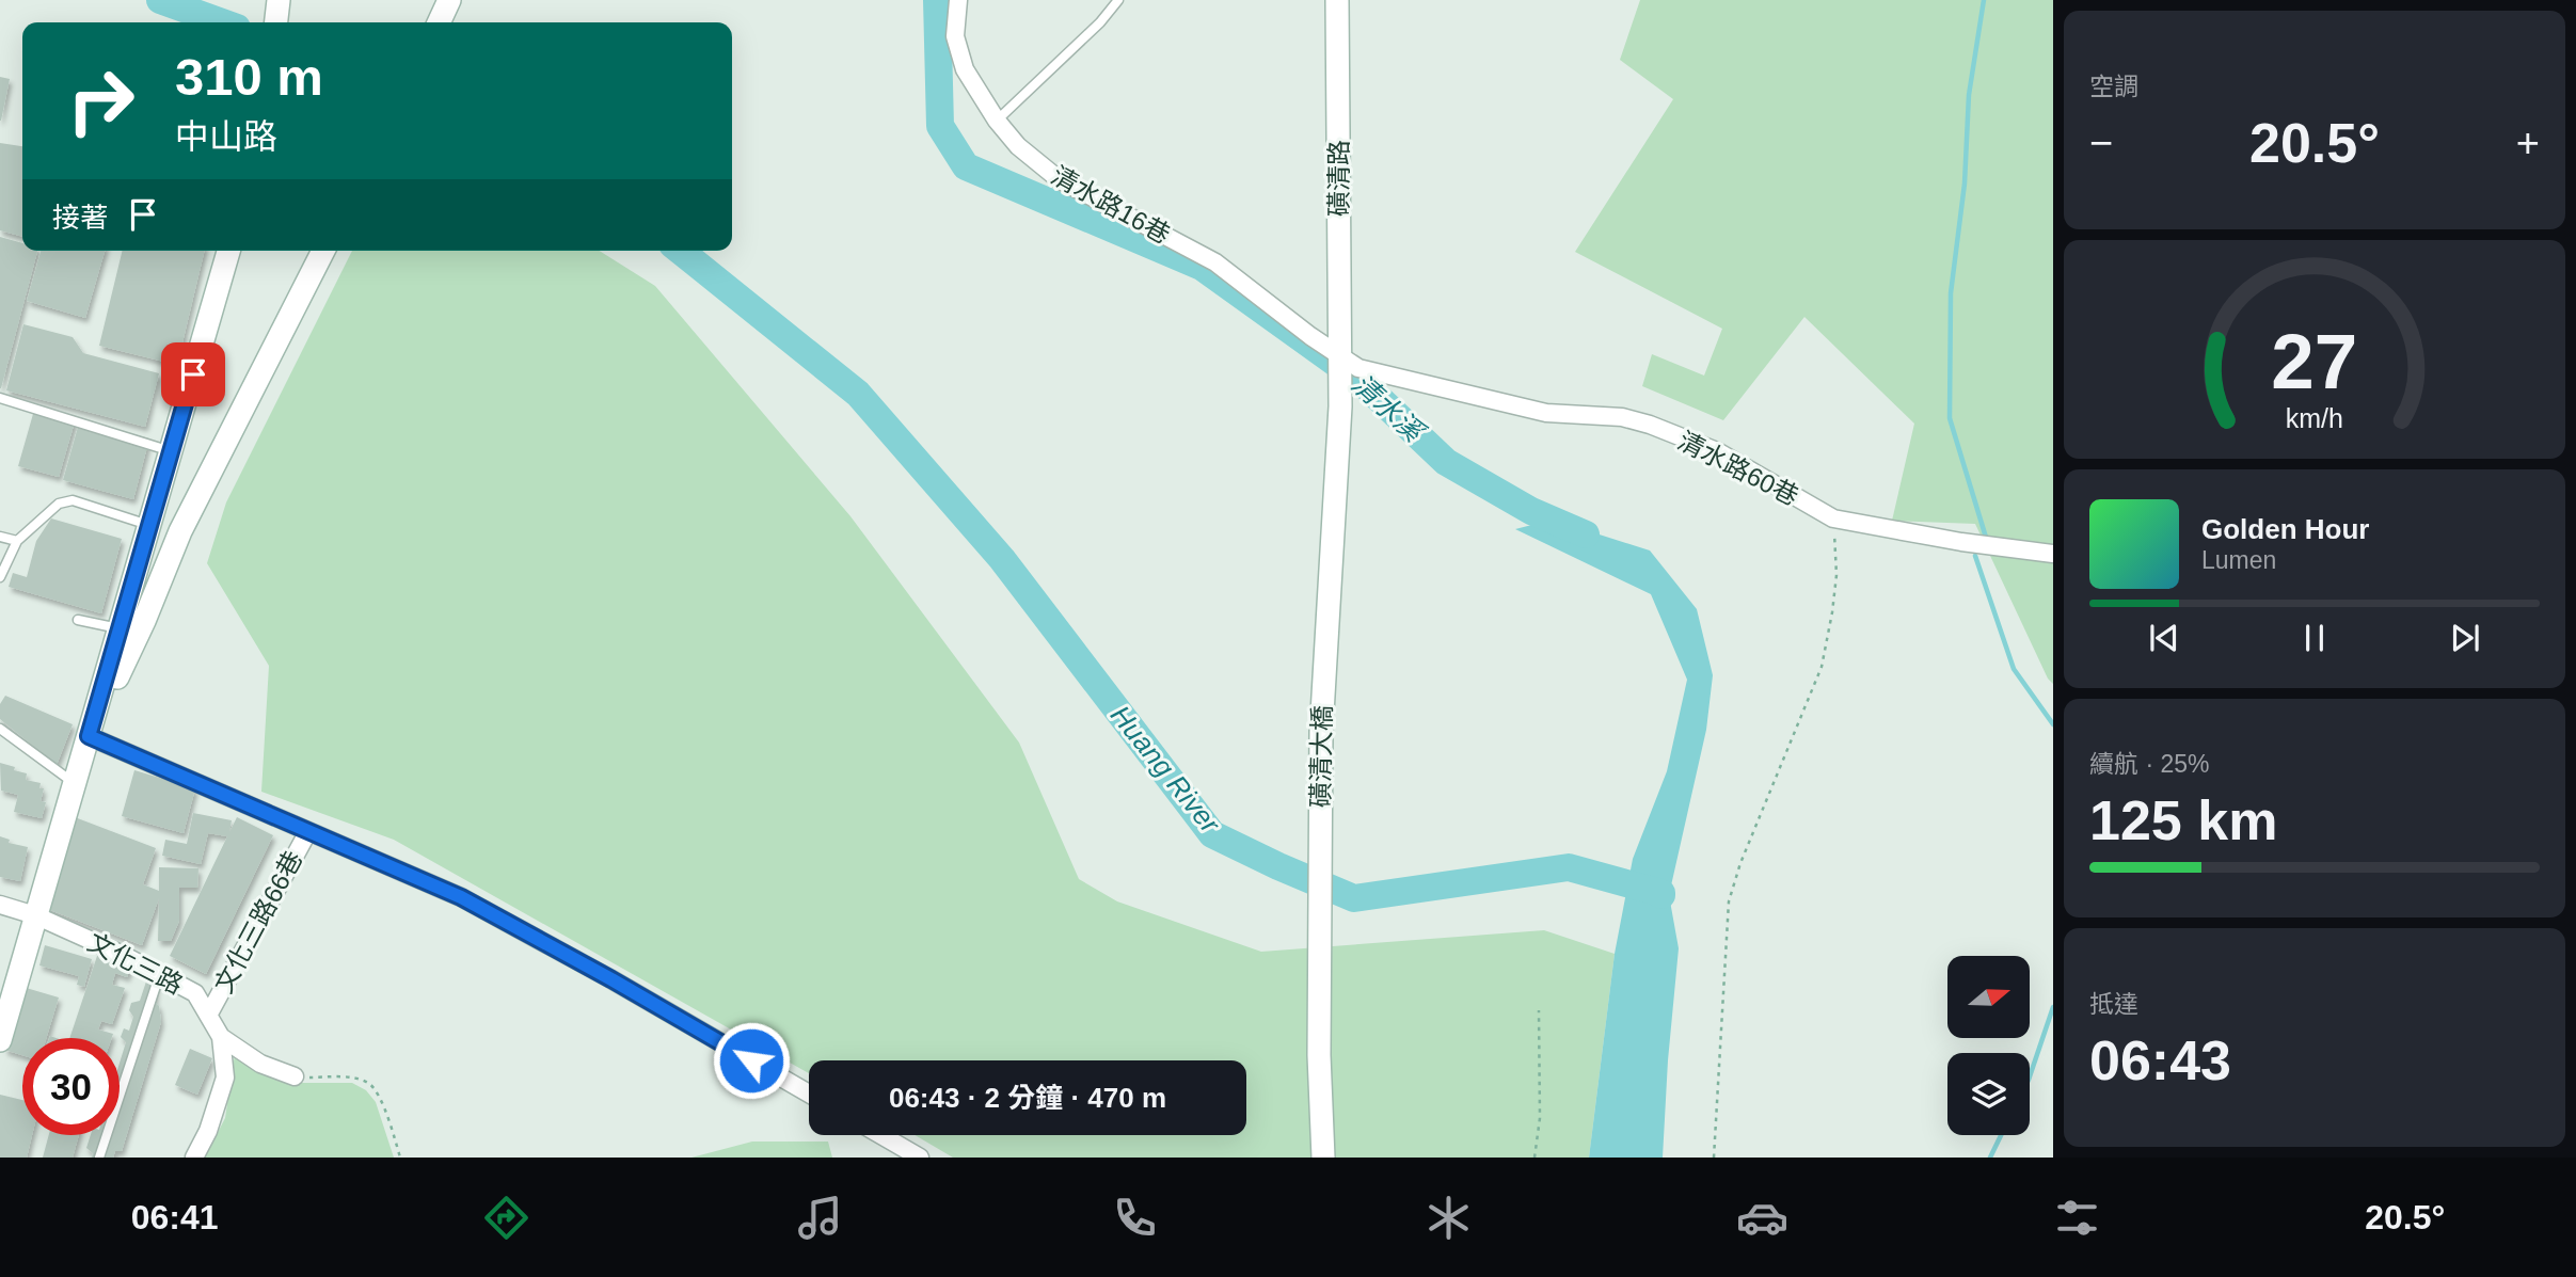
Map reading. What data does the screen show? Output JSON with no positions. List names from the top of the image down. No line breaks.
{"streets":{"street":["磺清路","清水路16巷","清水路60巷","磺清大橋","文化三路66巷","文化三路"]},"crossings":[["磺清路","清水路16巷"],["磺清路","清水路60巷"],["磺清路","磺清大橋"],["清水路16巷","清水路60巷"],["清水路16巷","磺清大橋"],["清水路60巷","磺清大橋"],["文化三路66巷","文化三路"]],"water":["清水溪","Huang River"],"north":"right","page":{"tile":["空調",["續航 · 25%","125 km"],["抵達","06:43"]],"turn":["310 m","中山路"],"heat":["−","20.5°","+"],"then":"接著","song":["Golden Hour","Lumen"],"limit":"30","trip":"06:43 · 2 分鐘 · 470 m","tabs":["06:41","20.5°"],"gauge":["27","km/h"]}}
